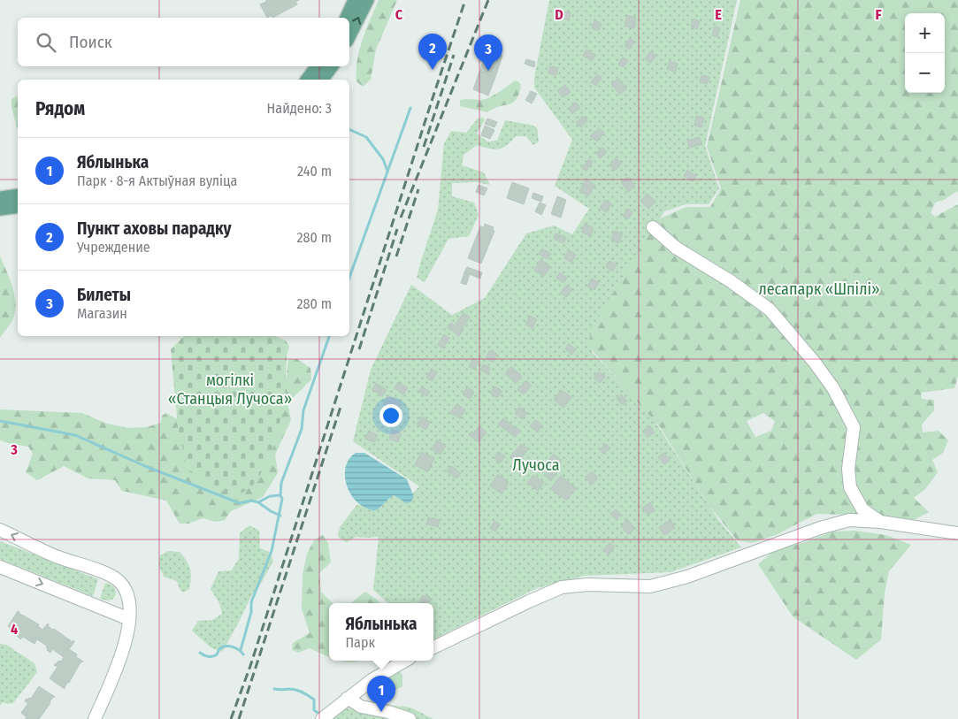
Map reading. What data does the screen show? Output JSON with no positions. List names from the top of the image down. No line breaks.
{"parks":["лесапарк «Шпілі»","могілкі «Станцыя Лучоса»","Лучоса"],"page":{"map_buttons":["+","−"],"search":"Поиск","pins":["2","3","1"],"heading":["Рядом","Найдено: 3"],"list":[{"mark":"1","name":"Яблынька","note":"Парк · 8-я Актыўная вуліца","value":"240 m"},{"mark":"2","name":"Пункт аховы парадку","note":"Учреждение","value":"280 m"},{"mark":"3","name":"Билеты","note":"Магазин","value":"280 m"}],"popup":["Яблынька","Парк"]},"grid":{"columns":["C","D","E","F"],"rows":["3","4"]}}
